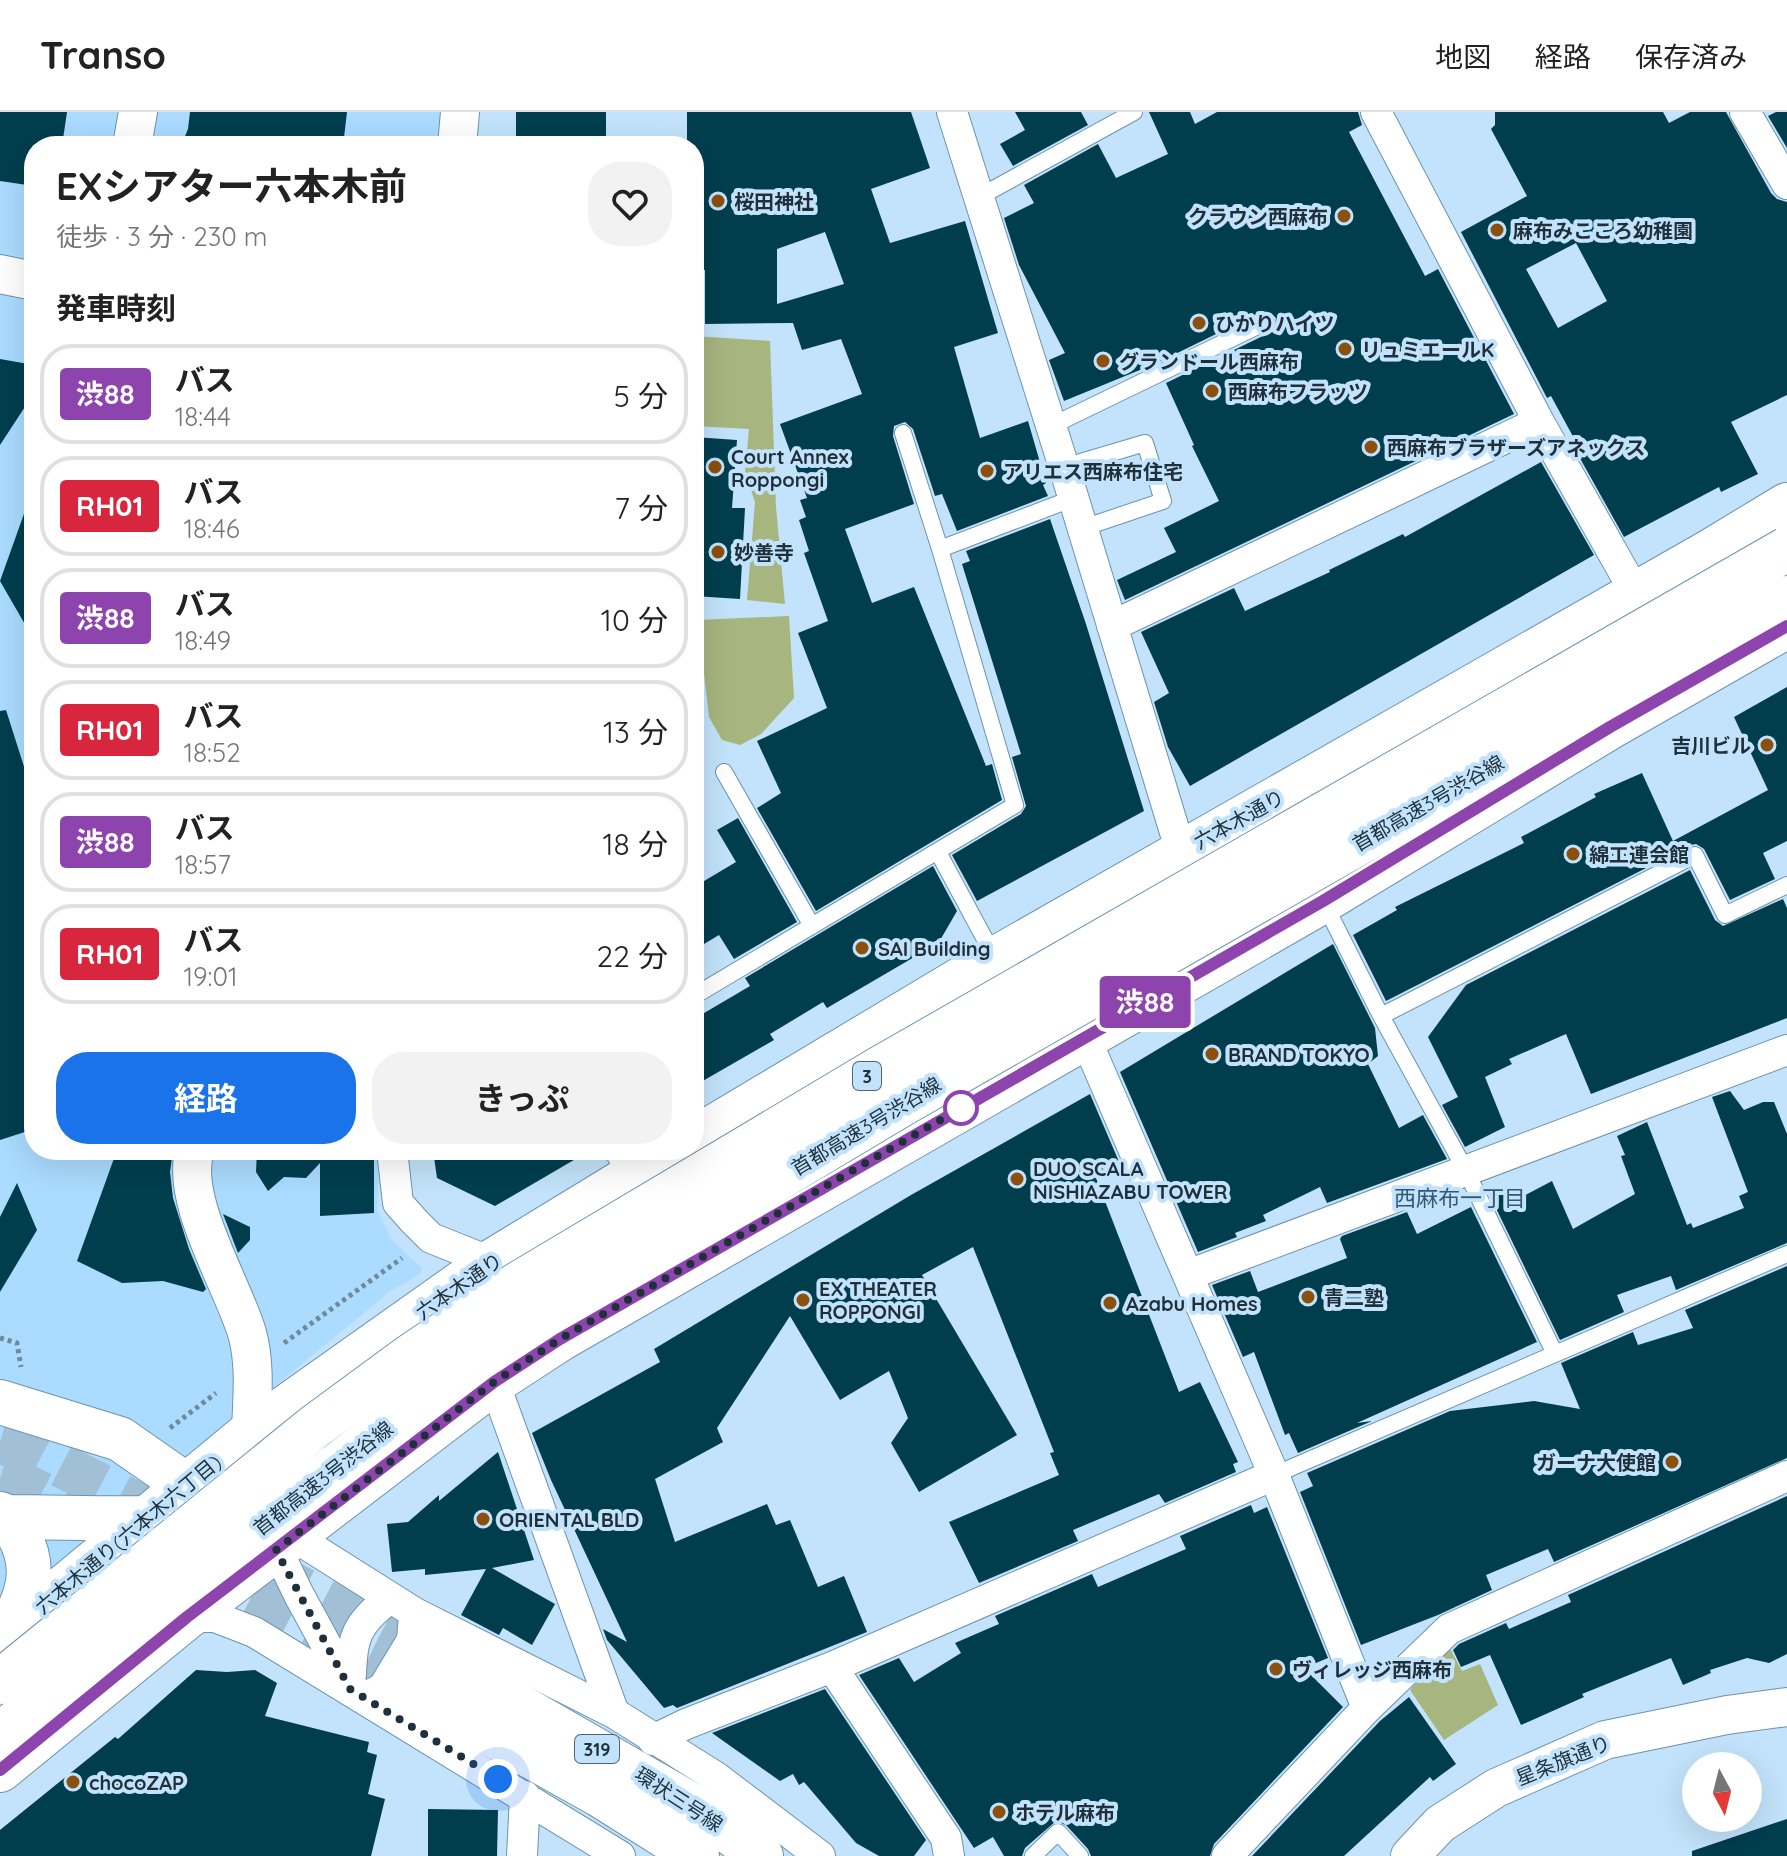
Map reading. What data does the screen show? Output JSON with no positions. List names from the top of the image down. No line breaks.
{"streets":{"main road":["首都高速3号渋谷線","六本木通り","3","六本木通り(六本木六丁目)","319","環状三号線"],"street":["星条旗通り"]},"crossings":[["六本木通り","六本木通り(六本木六丁目)"]],"districts":["西麻布一丁目"],"places":["桜田神社","クラウン西麻布","麻布みこころ幼稚園","ひかりハイツ","リュミエールK","グランドール西麻布","西麻布フラッツ","西麻布ブラザーズアネックス","Court Annex Roppongi","アリエス西麻布住宅","妙善寺","吉川ビル","綿工連会館","SAI Building","BRAND TOKYO","DUO SCALA NISHIAZABU TOWER","青二塾","EX THEATER ROPPONGI","Azabu Homes","ガーナ大使館","ORIENTAL BLD","ヴィレッジ西麻布","chocoZAP","ホテル麻布"],"lines":["bus line 渋88"],"north":"bottom","page":{"header":"Transo","nav":["地図","経路","保存済み"],"on_map":"渋88","heading":[["EXシアター六本木前","徒歩 · 3 分 · 230 m"],"発車時刻"],"list":[{"mark":"渋88","name":"バス","note":"18:44","value":"5 分"},{"mark":"RH01","name":"バス","note":"18:46","value":"7 分"},{"mark":"渋88","name":"バス","note":"18:49","value":"10 分"},{"mark":"RH01","name":"バス","note":"18:52","value":"13 分"},{"mark":"渋88","name":"バス","note":"18:57","value":"18 分"},{"mark":"RH01","name":"バス","note":"19:01","value":"22 分"}],"buttons":["経路","きっぷ"]}}
